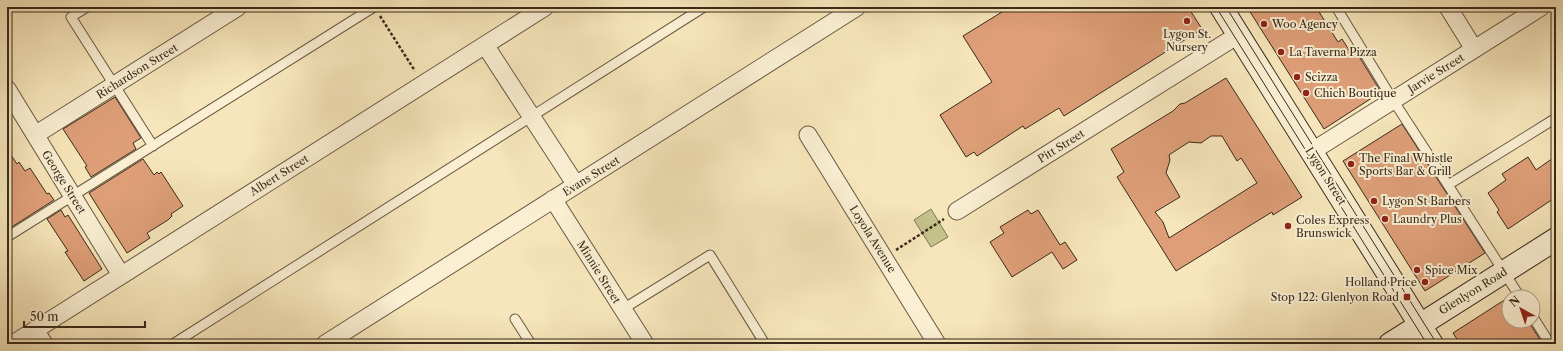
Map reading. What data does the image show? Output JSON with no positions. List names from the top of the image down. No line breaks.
{"streets":{"street":["Richardson Street","Jarvie Street","Pitt Street","Albert Street","Evans Street","Lygon Street","George Street","Loyola Avenue","Minnie Street","Glenlyon Road"]},"crossings":[["Richardson Street","George Street"],["Jarvie Street","Lygon Street"],["Pitt Street","Lygon Street"],["Albert Street","George Street"],["Evans Street","Minnie Street"],["Lygon Street","Glenlyon Road"]],"places":{"other":["Lygon St. Nursery","Woo Agency","La Taverna Pizza","Scizza","Chich Boutique","The Final Whistle Sports Bar & Grill","Lygon St Barbers","Laundry Plus","Coles Express Brunswick","Spice Mix","Holland Price"],"transit":["Stop 122: Glenlyon Road"]},"scale_bar":"50 m","north":"top left"}
